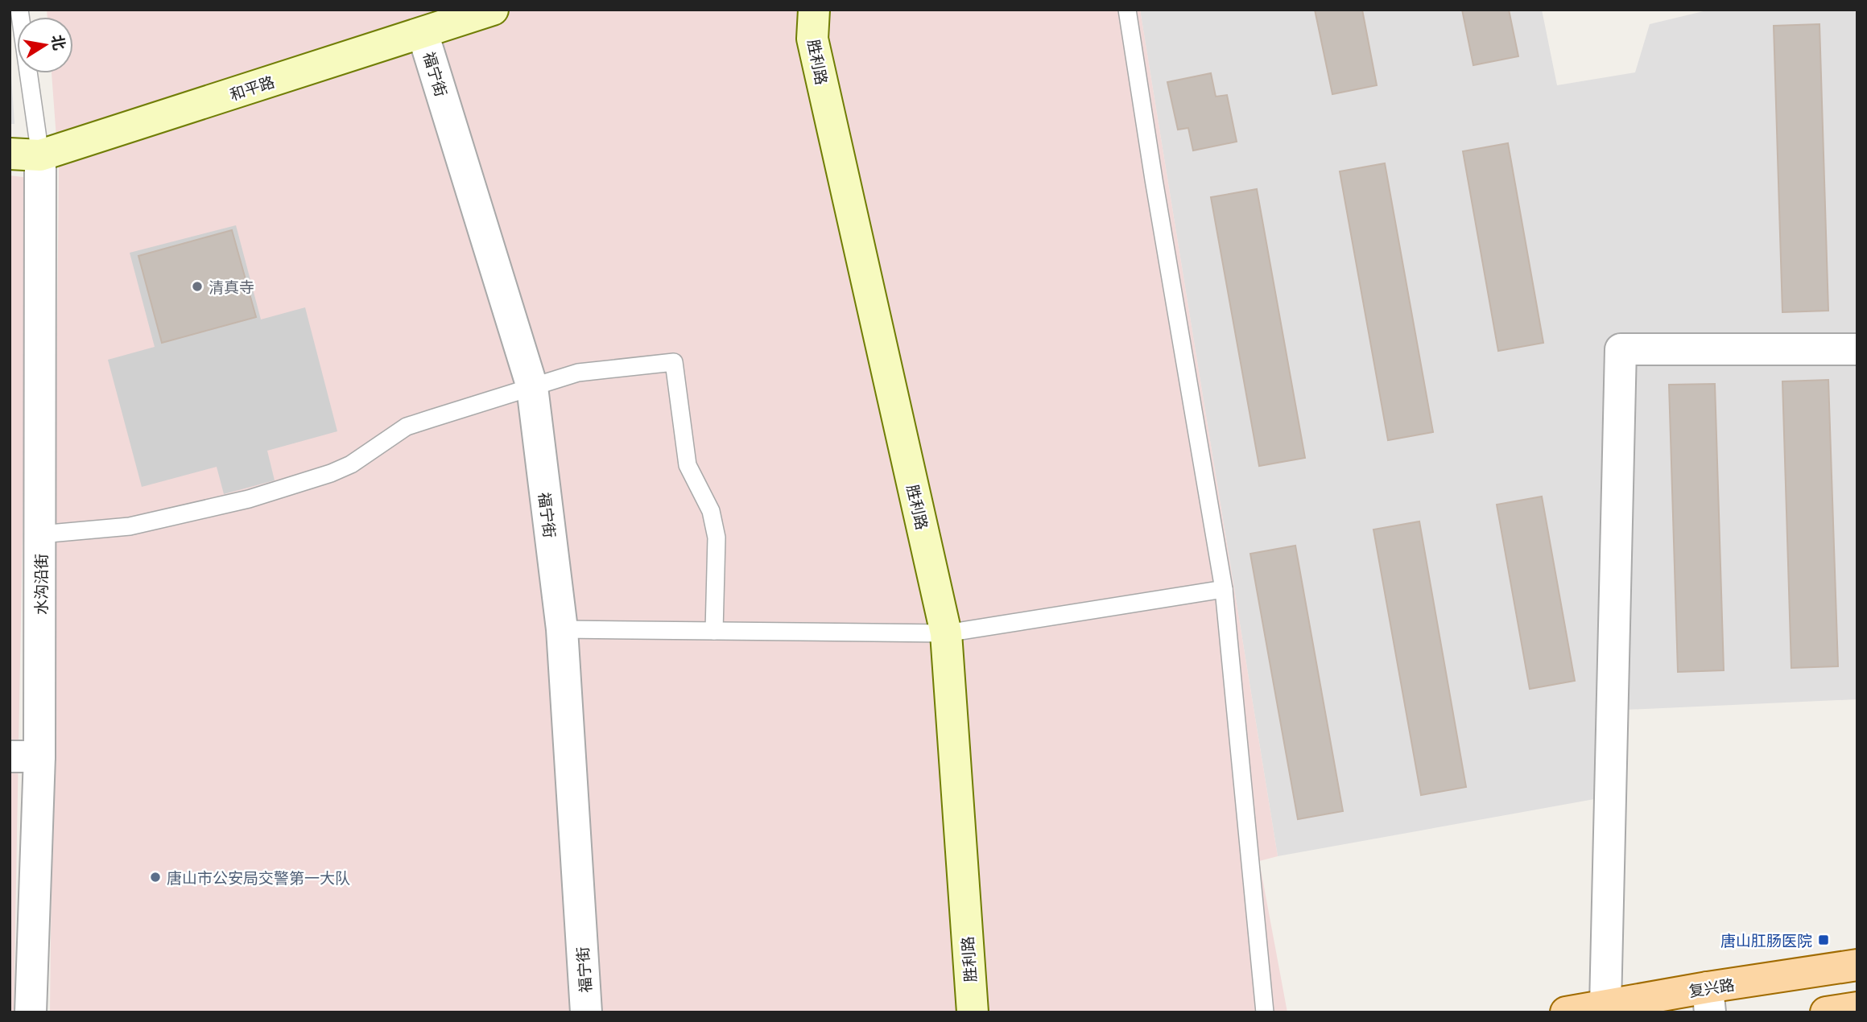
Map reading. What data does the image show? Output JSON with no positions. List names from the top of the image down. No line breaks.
{"streets":{"main road":["复兴路"],"street":["胜利路","福宁街","和平路","水沟沿街"]},"crossings":[["福宁街","和平路"],["和平路","水沟沿街"]],"places":{"other":["清真寺","唐山市公安局交警第一大队"],"transit":["唐山肛肠医院"]},"north":"right"}
